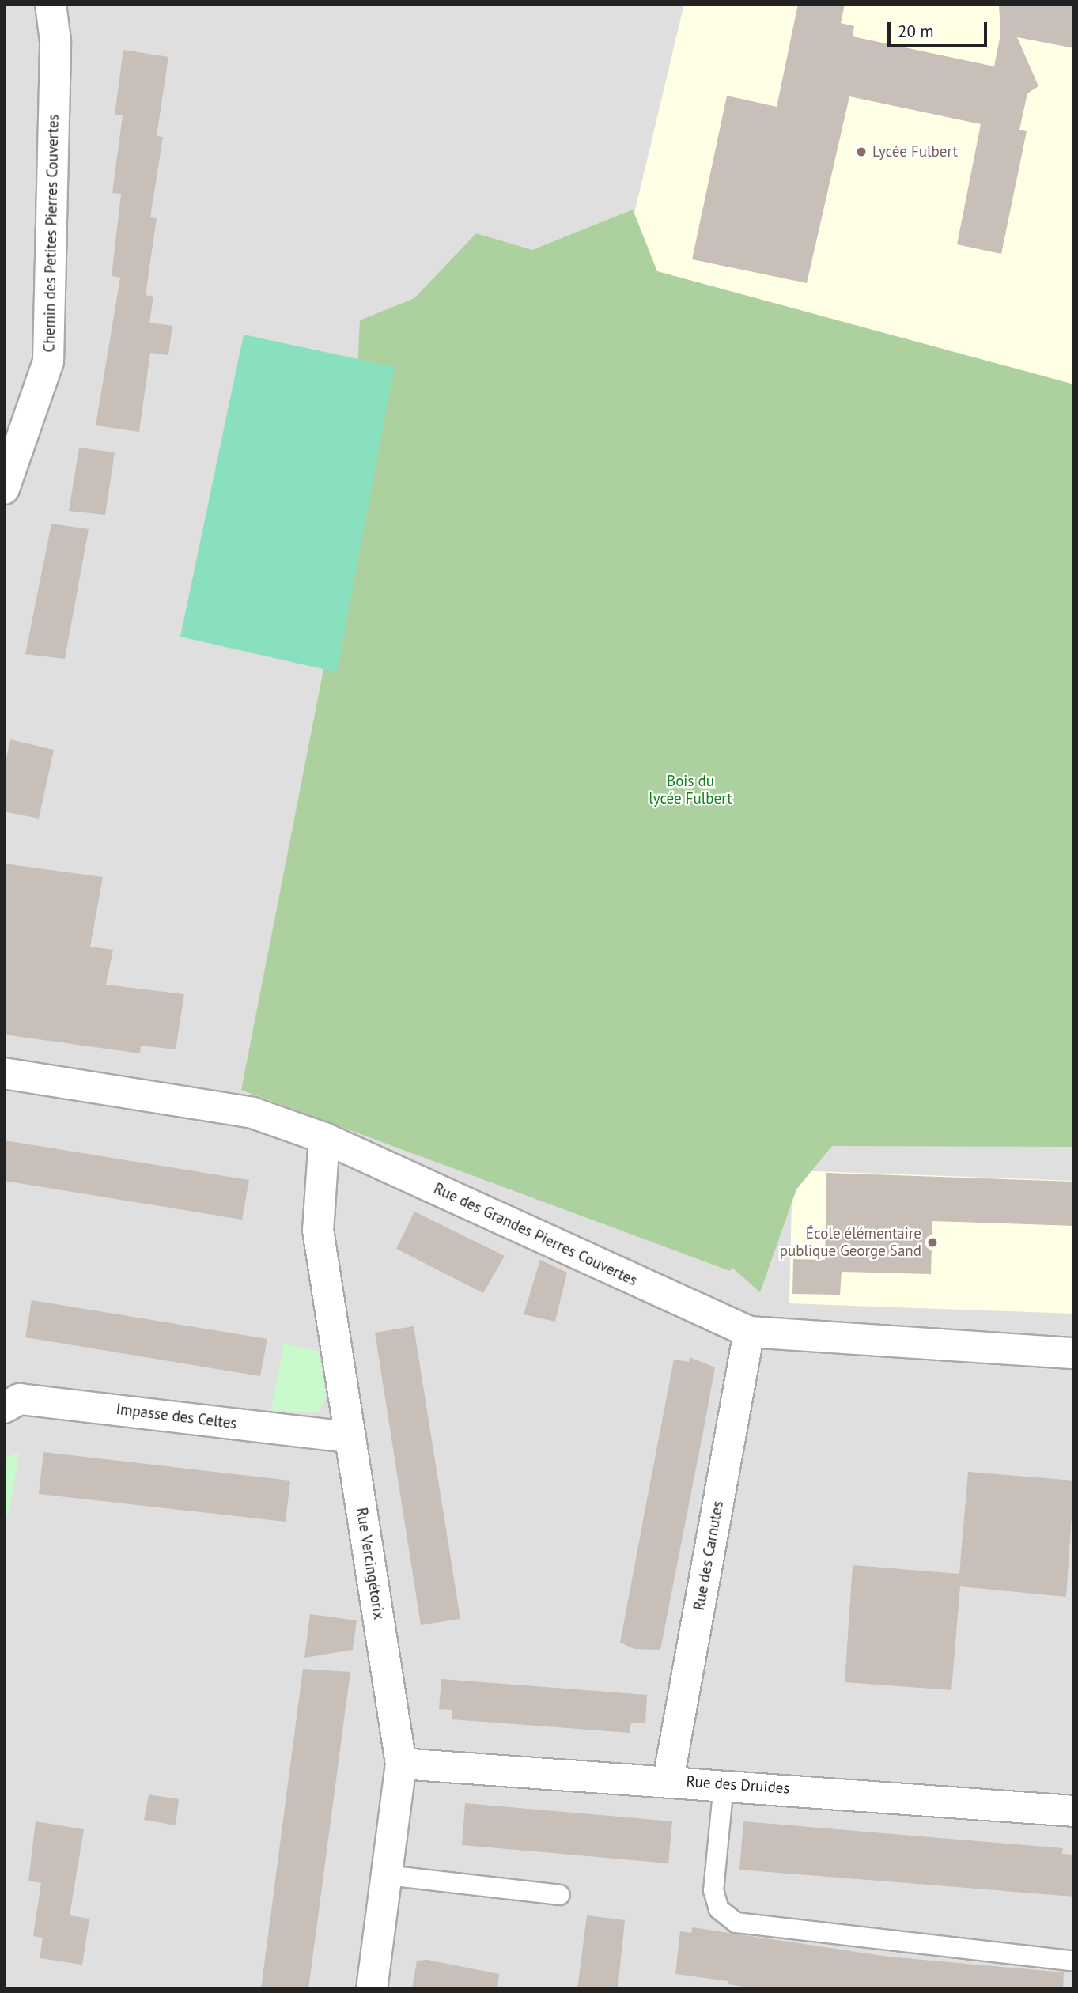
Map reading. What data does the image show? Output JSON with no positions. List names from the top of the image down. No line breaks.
{"streets":{"street":["Chemin des Petites Pierres Couvertes","Rue des Grandes Pierres Couvertes","Impasse des Celtes","Rue des Carnutes","Rue Vercingétorix","Rue des Druides"]},"crossings":[["Rue des Grandes Pierres Couvertes","Rue des Carnutes"],["Rue des Grandes Pierres Couvertes","Rue Vercingétorix"],["Impasse des Celtes","Rue Vercingétorix"],["Rue des Carnutes","Rue des Druides"],["Rue Vercingétorix","Rue des Druides"]],"parks":["Bois du lycée Fulbert"],"places":["Lycée Fulbert","École élémentaire publique George Sand"],"scale_bar":"20 m"}
